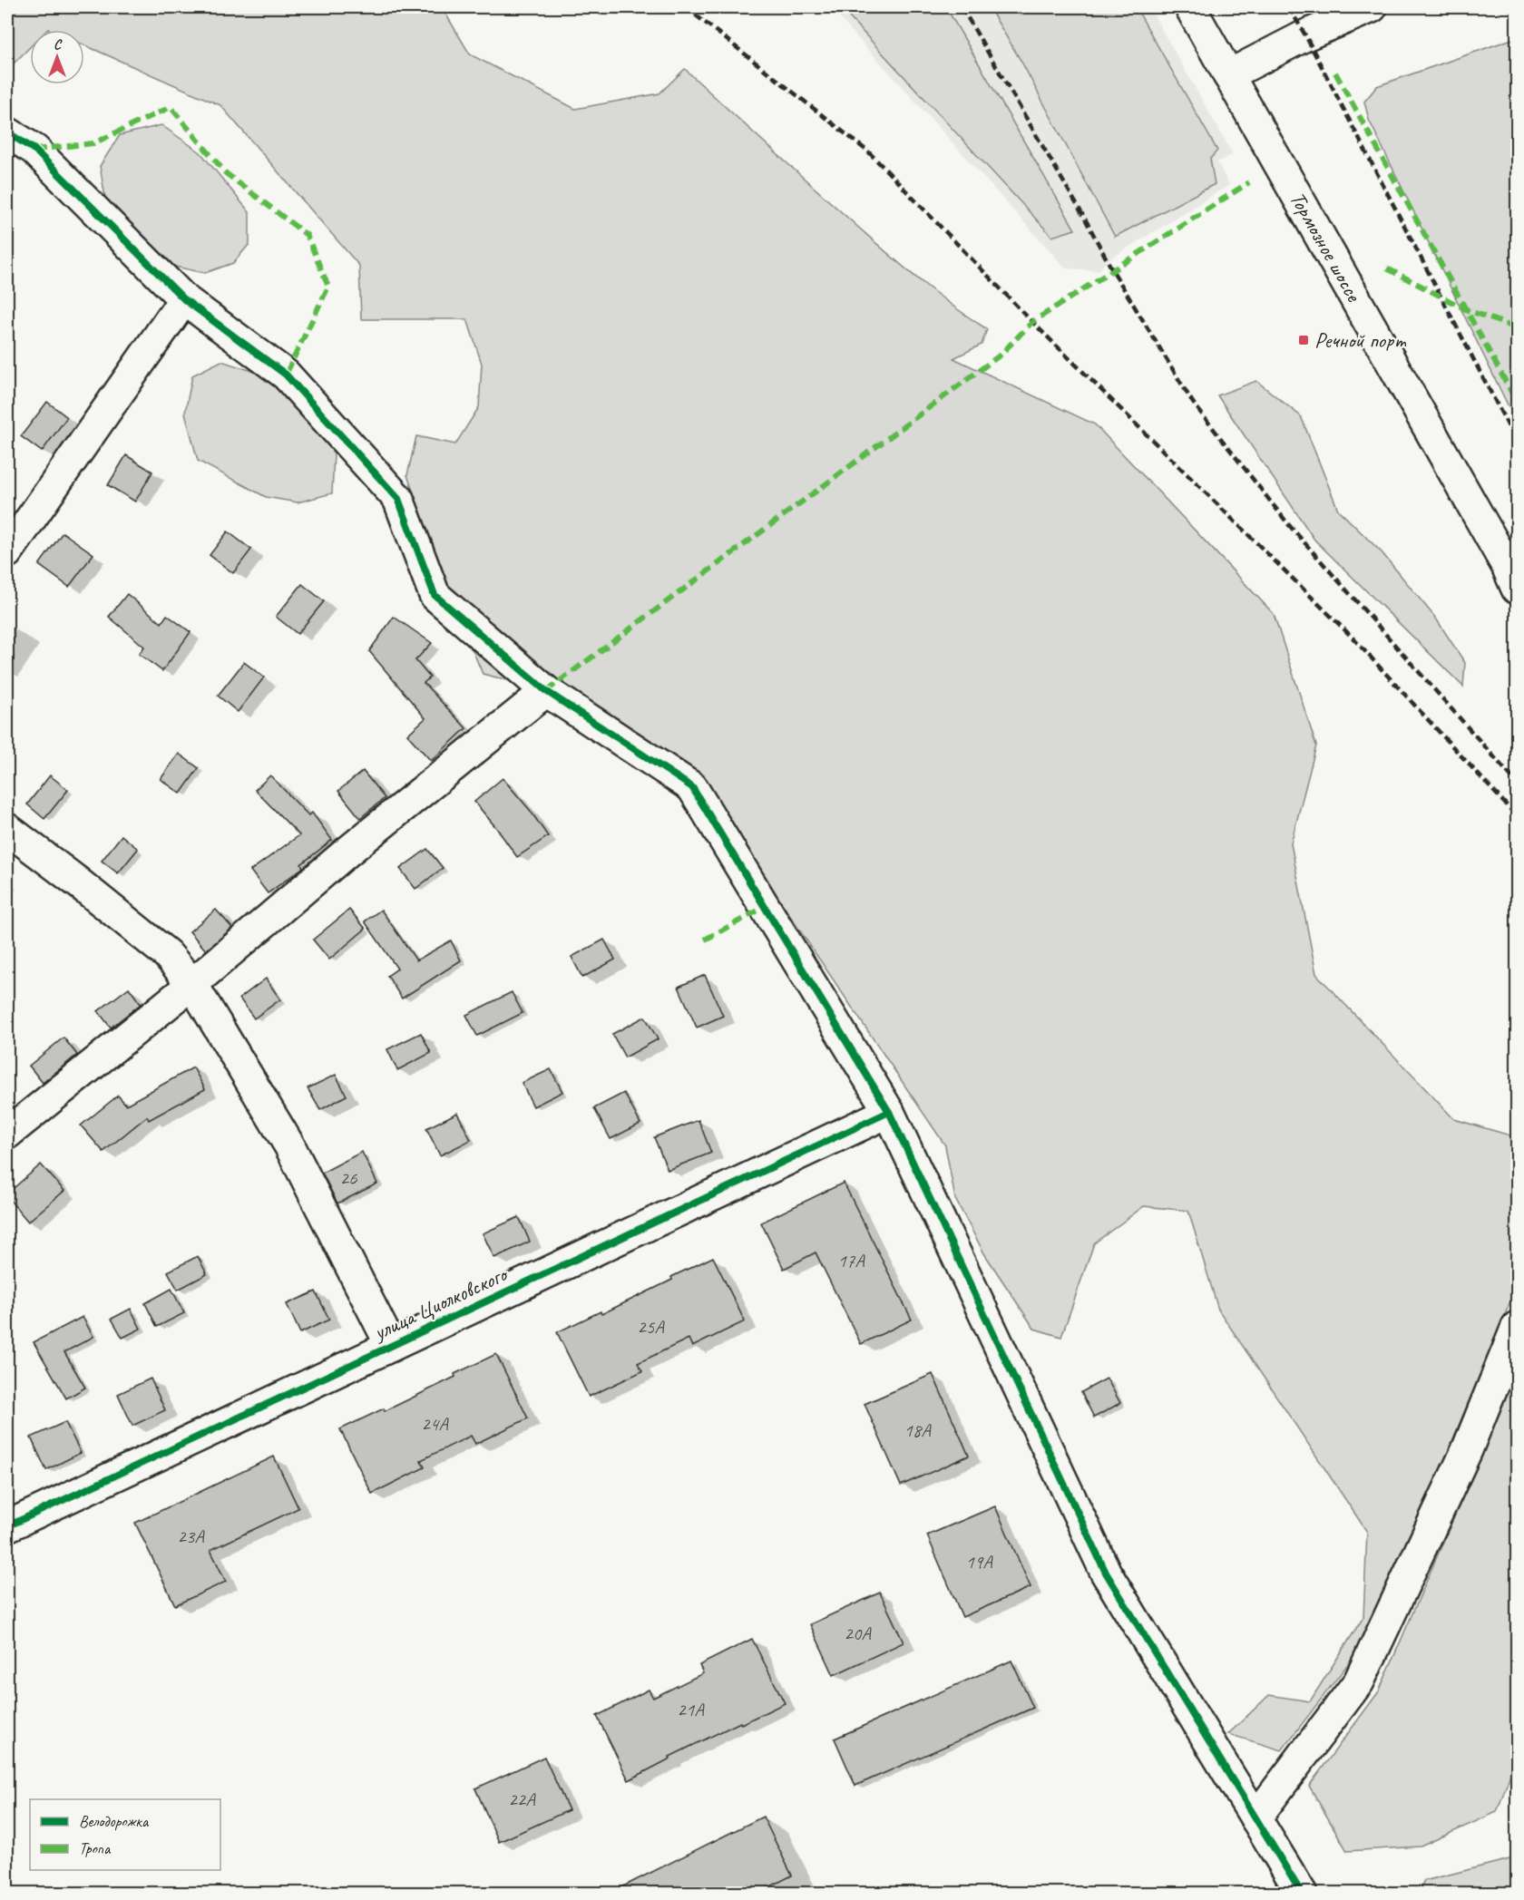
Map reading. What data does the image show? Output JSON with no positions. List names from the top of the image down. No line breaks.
{"streets":{"street":["Тормозное шоссе","улица Циолковского"]},"places":{"transit":["Речной порт"]},"house_numbers":["26","17А","25А","24А","18А","23А","19А","20А","21А","22А"],"legend":["Велодорожка","Тропа"],"north":"top"}
